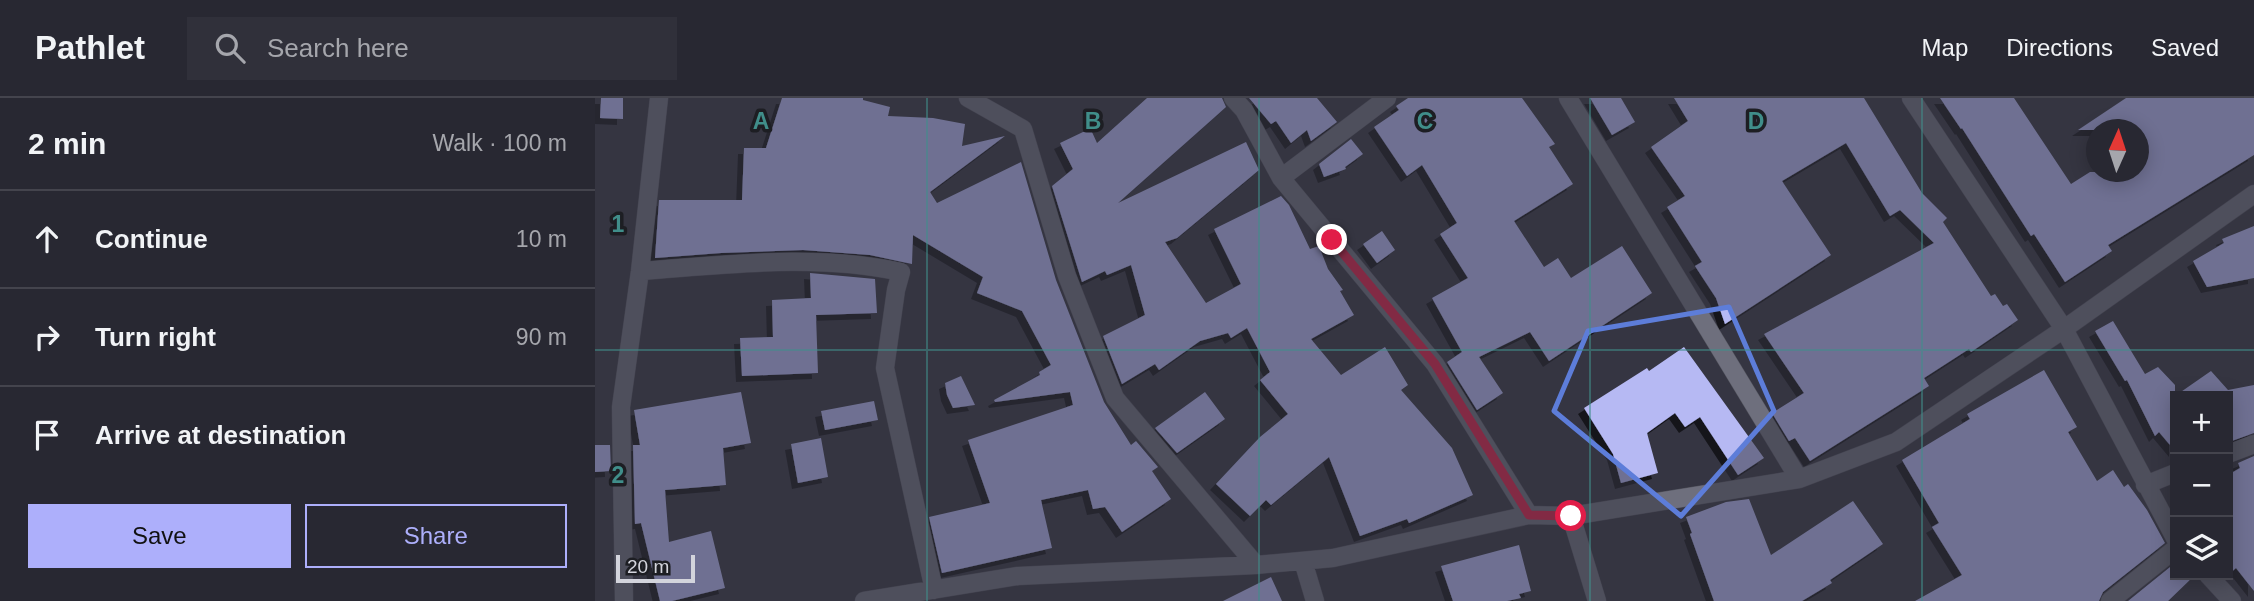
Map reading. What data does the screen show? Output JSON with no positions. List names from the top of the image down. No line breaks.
{"scale_bar":"20 m","north":"top","page":{"header":"Pathlet","search":"Search here","nav":["Map","Directions","Saved"],"heading":["2 min","Walk · 100 m"],"list":[["Continue","10 m"],["Turn right","90 m"],"Arrive at destination"],"map_buttons":["+","−"],"buttons":["Save","Share"],"scale":"20 m"},"grid":{"columns":["A","B","C","D"],"rows":["1","2"]}}
